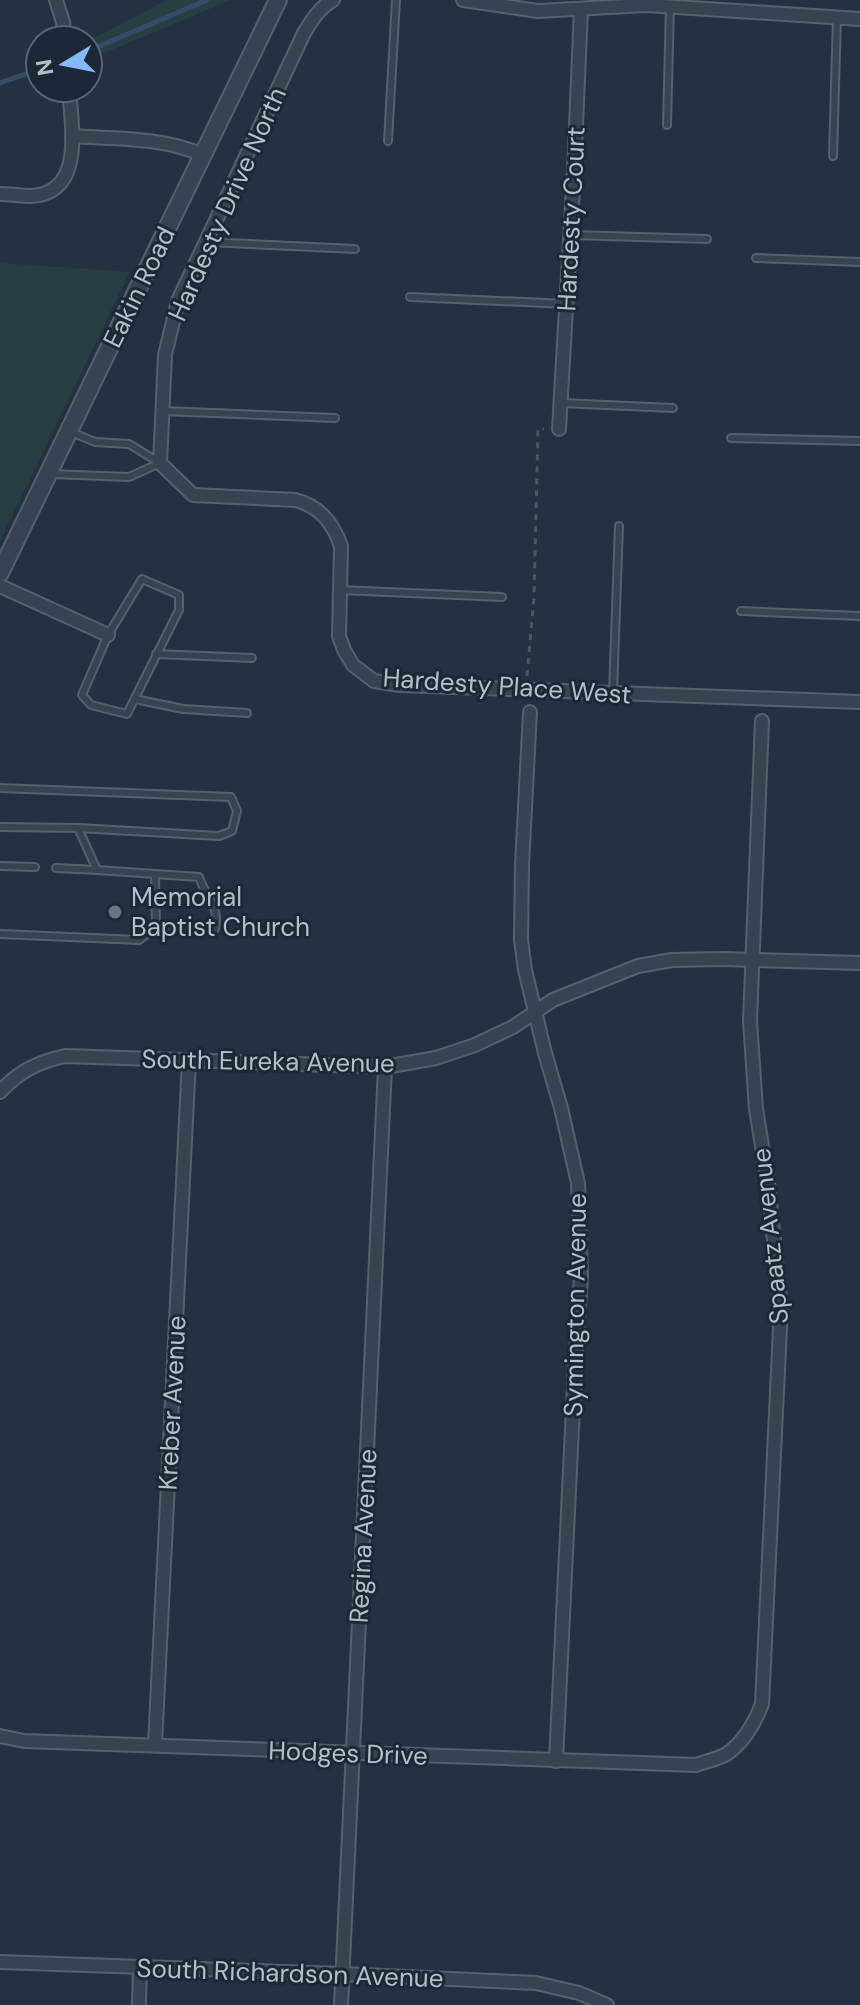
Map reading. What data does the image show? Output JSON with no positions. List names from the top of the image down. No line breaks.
{"streets":{"street":["Hardesty Drive North","Hardesty Court","Eakin Road","Hardesty Place West","South Eureka Avenue","Spaatz Avenue","Symington Avenue","Kreber Avenue","Regina Avenue","Hodges Drive","South Richardson Avenue"]},"crossings":[["Hardesty Drive North","Hardesty Place West"],["Eakin Road","Hardesty Place West"],["South Eureka Avenue","Spaatz Avenue"],["South Eureka Avenue","Symington Avenue"],["South Eureka Avenue","Kreber Avenue"],["South Eureka Avenue","Regina Avenue"],["Spaatz Avenue","Hodges Drive"],["Symington Avenue","Hodges Drive"],["Kreber Avenue","Hodges Drive"],["Regina Avenue","Hodges Drive"],["Regina Avenue","South Richardson Avenue"]],"places":["Memorial Baptist Church"],"north":"left"}
